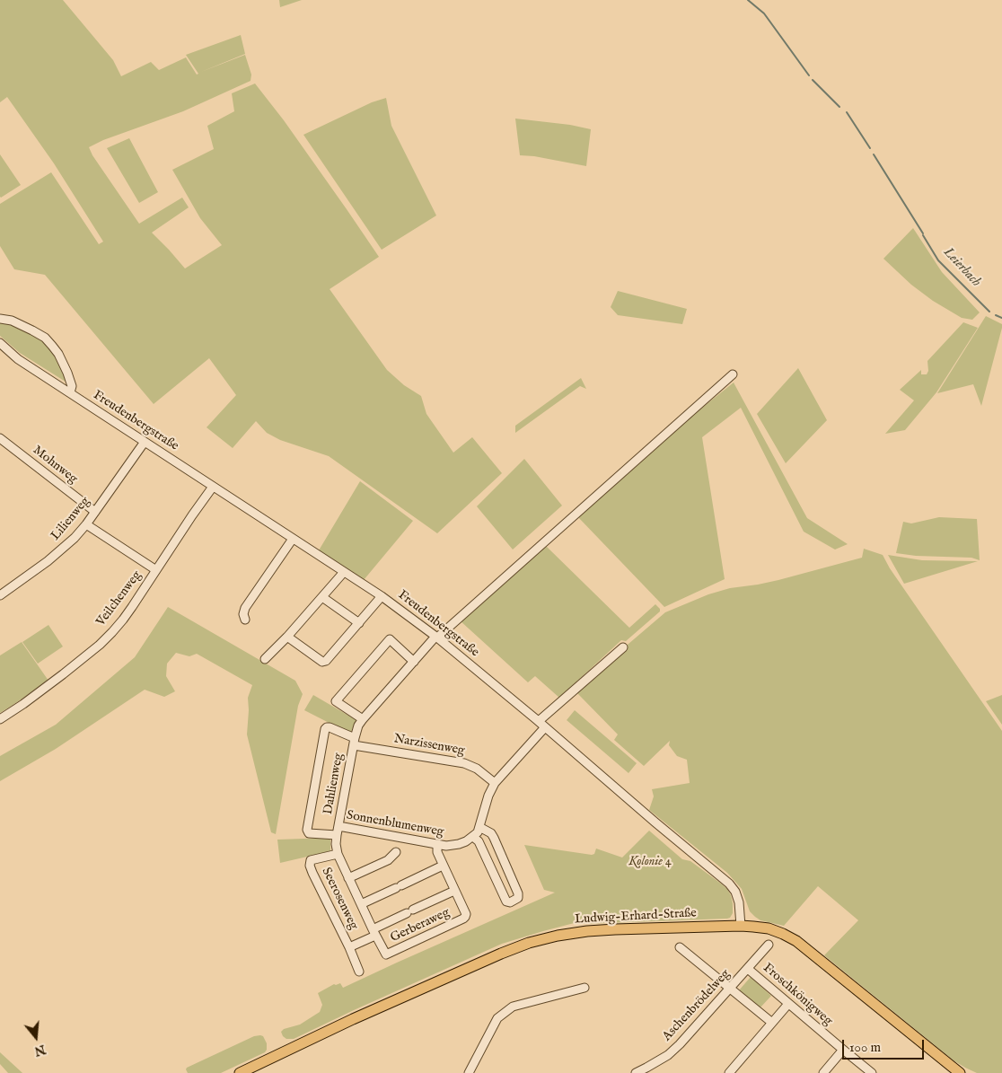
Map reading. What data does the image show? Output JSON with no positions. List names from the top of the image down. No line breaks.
{"streets":{"main road":["Ludwig-Erhard-Straße"],"street":["Freudenbergstraße","Mohnweg","Lilienweg","Veilchenweg","Narzissenweg","Dahlienweg","Sonnenblumenweg","Seerosenweg","Gerberaweg","Froschkönigweg","Aschenbrödelweg"]},"crossings":[["Freudenbergstraße","Lilienweg"],["Freudenbergstraße","Veilchenweg"],["Freudenbergstraße","Dahlienweg"],["Freudenbergstraße","Ludwig-Erhard-Straße"],["Mohnweg","Lilienweg"],["Narzissenweg","Dahlienweg"],["Dahlienweg","Sonnenblumenweg"],["Dahlienweg","Seerosenweg"],["Dahlienweg","Gerberaweg"],["Sonnenblumenweg","Gerberaweg"],["Seerosenweg","Gerberaweg"],["Froschkönigweg","Aschenbrödelweg"]],"water":["Leierbach"],"parks":["Kolonie 4"],"scale_bar":"100 m","north":"bottom"}
